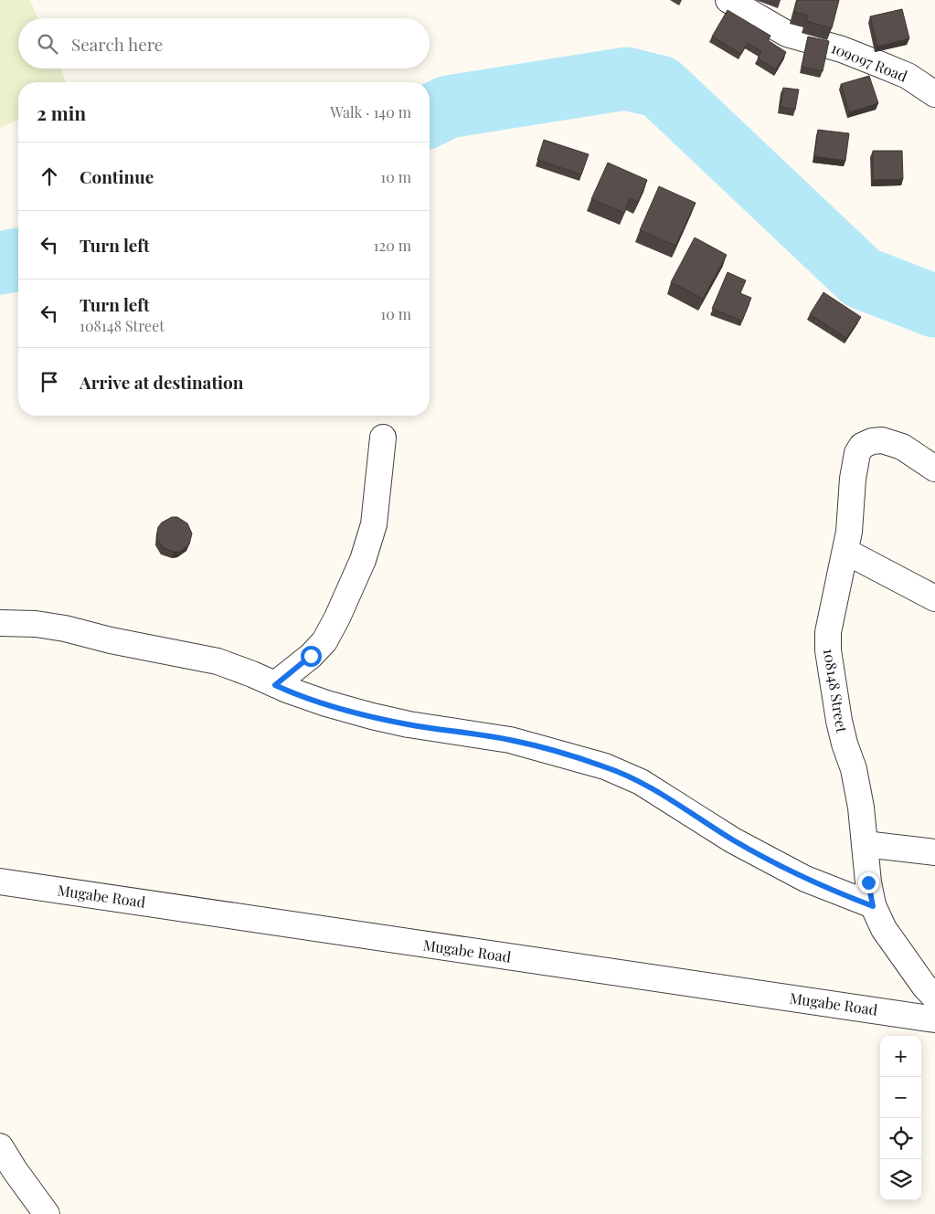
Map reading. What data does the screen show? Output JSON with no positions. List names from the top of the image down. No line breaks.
{"streets":{"street":["109097 Road","108148 Street","Mugabe Road"]},"page":{"search":"Search here","heading":["2 min","Walk · 140 m"],"list":[["Continue","10 m"],["Turn left","120 m"],["Turn left","108148 Street","10 m"],"Arrive at destination"],"map_buttons":["+","−"]}}
